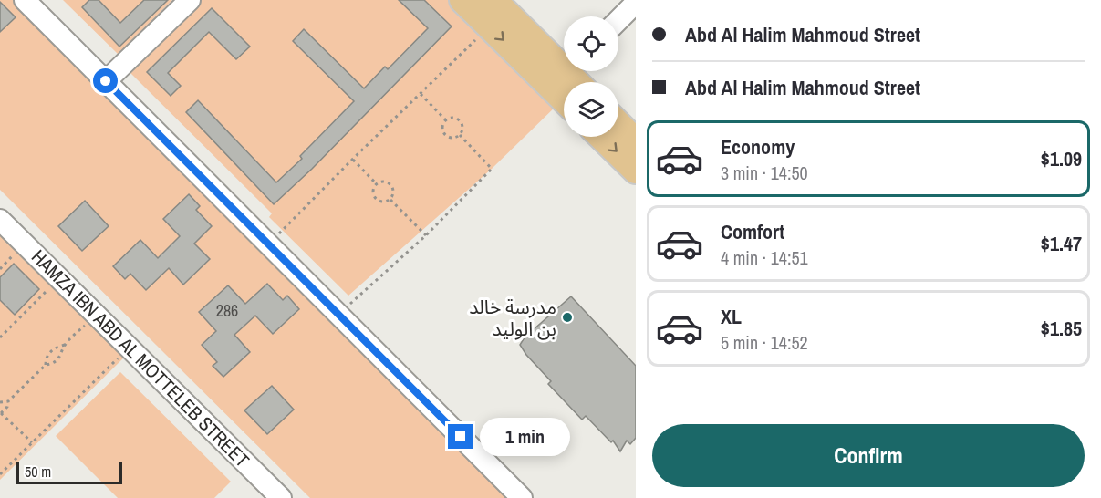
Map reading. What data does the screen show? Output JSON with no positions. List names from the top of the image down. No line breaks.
{"streets":{"street":["HAMZA IBN ABD AL MOTTELEB STREET"]},"places":["مدرسة خالد بن الوليد"],"house_numbers":["286"],"scale_bar":"50 m","page":{"banner":["Abd Al Halim Mahmoud Street","Abd Al Halim Mahmoud Street"],"list":[{"name":"Economy","note":"3 min · 14:50","value":"$1.09"},{"name":"Comfort","note":"4 min · 14:51","value":"$1.47"},{"name":"XL","note":"5 min · 14:52","value":"$1.85"}],"buttons":"Confirm","bubble":"1 min","scale":"50 m"}}
